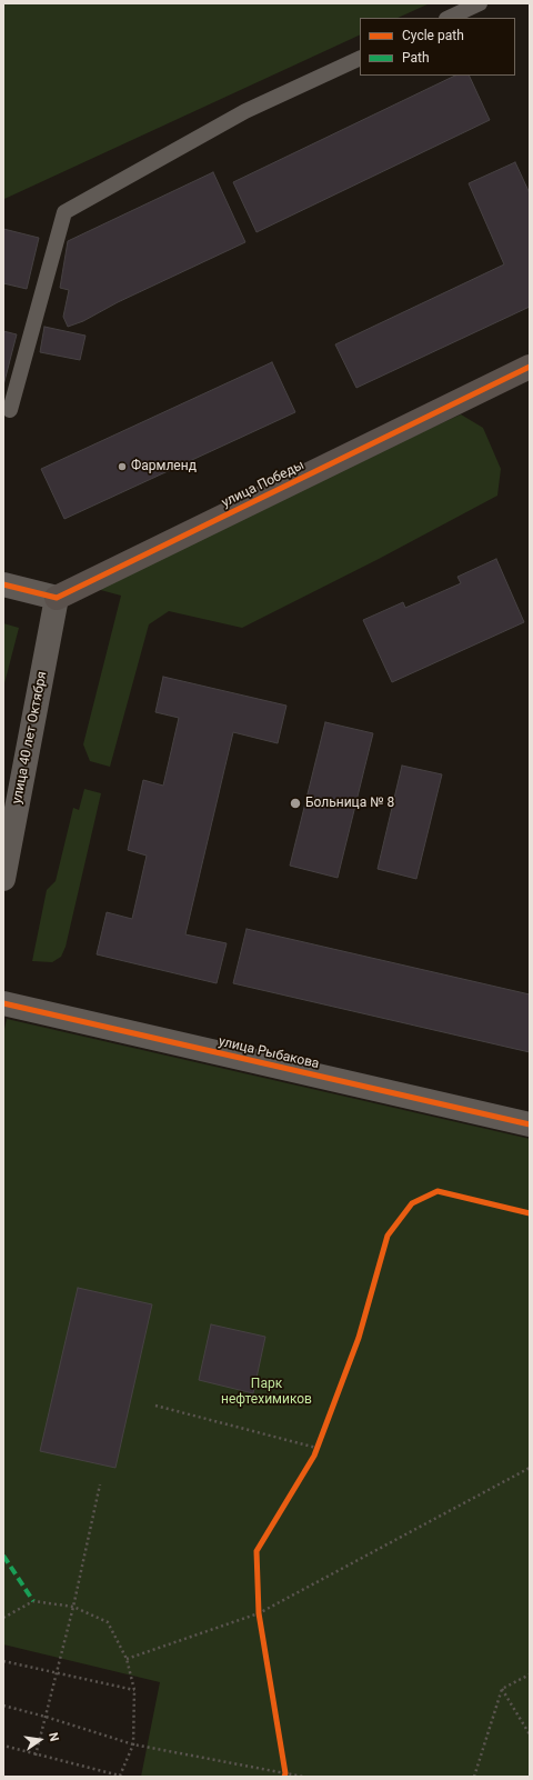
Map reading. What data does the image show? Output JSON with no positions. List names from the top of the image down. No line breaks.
{"streets":{"street":["улица Победы","улица 40 лет Октября","улица Рыбакова"]},"crossings":[["улица Победы","улица 40 лет Октября"]],"parks":["Парк нефтехимиков"],"places":["Фармленд","Больница № 8"],"legend":["Cycle path","Path"],"north":"right"}
